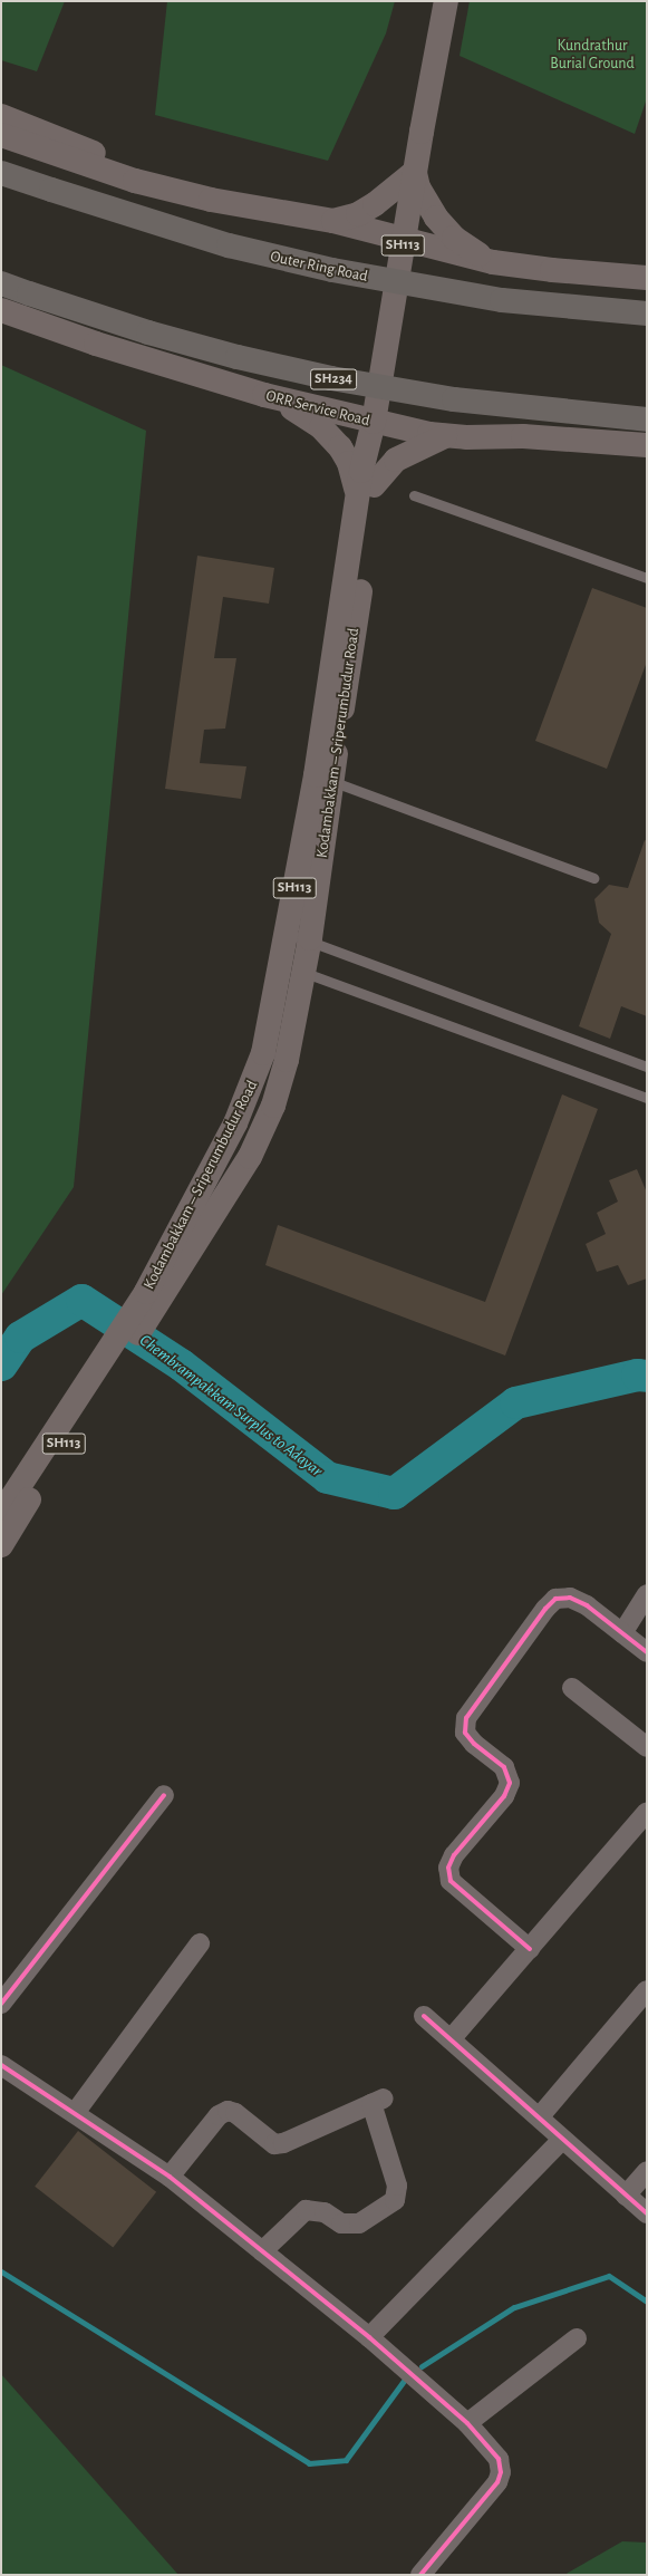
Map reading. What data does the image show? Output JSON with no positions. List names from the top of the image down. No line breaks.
{"streets":{"highway":["Outer Ring Road","SH234"],"main road":["SH113","ORR Service Road","Kodambakkam – Sriperumbudur Road"]},"crossings":[["ORR Service Road","Kodambakkam – Sriperumbudur Road"]],"water":["Chembrampakkam Surplus to Adayar"],"parks":["Kundrathur Burial Ground"]}
